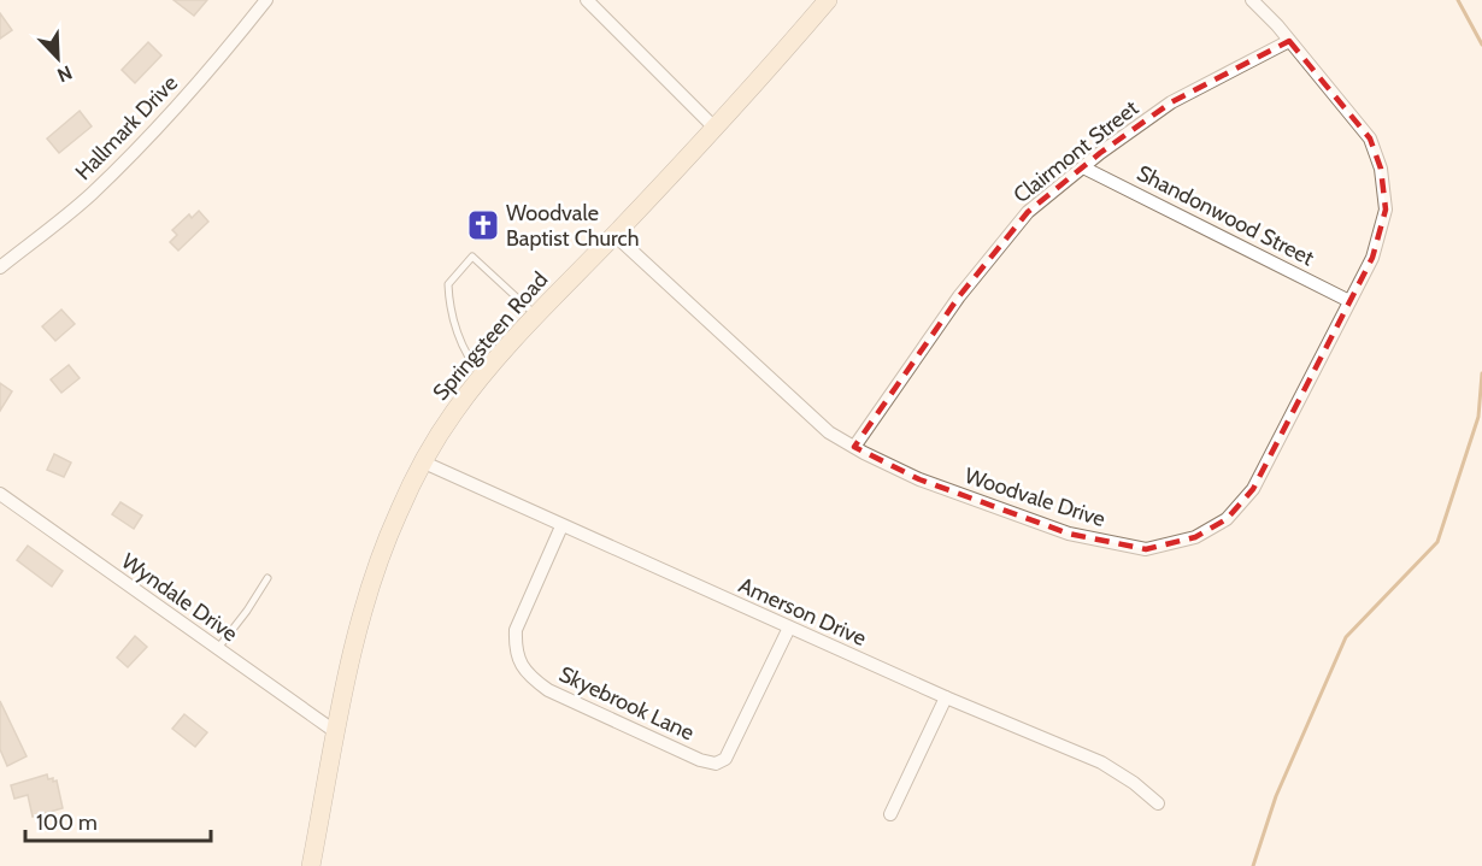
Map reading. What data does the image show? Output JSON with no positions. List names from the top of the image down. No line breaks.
{"streets":{"street":["Hallmark Drive","Clairmont Street","Shandonwood Street","Springsteen Road","Woodvale Drive","Wyndale Drive","Amerson Drive","Skyebrook Lane"]},"crossings":[["Clairmont Street","Shandonwood Street"],["Clairmont Street","Woodvale Drive"],["Shandonwood Street","Woodvale Drive"],["Springsteen Road","Woodvale Drive"],["Springsteen Road","Wyndale Drive"],["Springsteen Road","Amerson Drive"],["Amerson Drive","Skyebrook Lane"]],"places":{"church":["Woodvale Baptist Church"]},"scale_bar":"100 m","north":"bottom right"}
